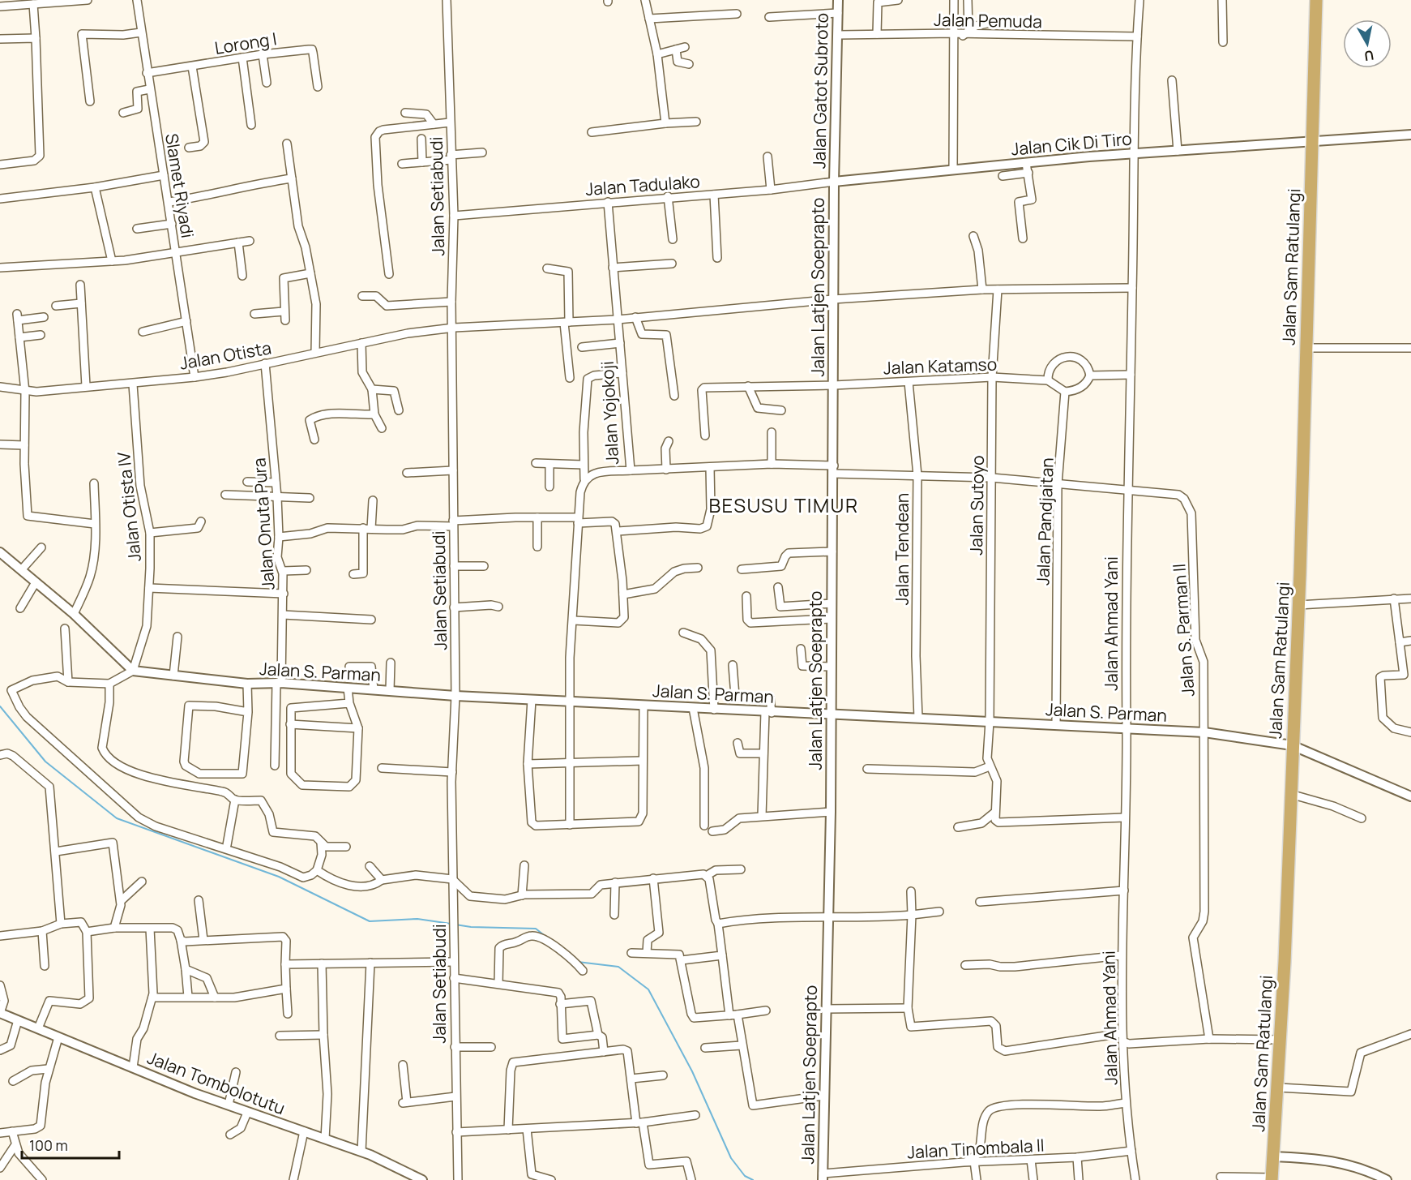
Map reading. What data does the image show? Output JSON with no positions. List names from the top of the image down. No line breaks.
{"streets":{"highway":["Jalan Sam Ratulangi"],"street":["Jalan Pemuda","Lorong I","Jalan Gatot Subroto","Jalan Cik Di Tiro","Jalan Tadulako","Slamet Riyadi","Jalan Setiabudi","Jalan Latjen Soeprapto","Jalan Otista","Jalan Katamso","Jalan Yojokoji","Jalan Sutoyo","Jalan Otista IV","Jalan Pandjaitan","Jalan Onuta Pura","Jalan Tendean","Jalan Ahmad Yani","Jalan S. Parman II","Jalan S. Parman","Jalan Tombolotutu","Jalan Tinombala II"]},"crossings":[["Jalan Pemuda","Jalan Gatot Subroto"],["Jalan Pemuda","Jalan Ahmad Yani"],["Lorong I","Slamet Riyadi"],["Jalan Gatot Subroto","Jalan Cik Di Tiro"],["Jalan Gatot Subroto","Jalan Tadulako"],["Jalan Gatot Subroto","Jalan Latjen Soeprapto"],["Jalan Cik Di Tiro","Jalan Tadulako"],["Jalan Cik Di Tiro","Jalan Sam Ratulangi"],["Jalan Cik Di Tiro","Jalan Latjen Soeprapto"],["Jalan Cik Di Tiro","Jalan Ahmad Yani"],["Jalan Tadulako","Jalan Setiabudi"],["Jalan Tadulako","Jalan Latjen Soeprapto"],["Jalan Tadulako","Jalan Yojokoji"],["Slamet Riyadi","Jalan Otista"],["Jalan Setiabudi","Jalan Otista"],["Jalan Setiabudi","Jalan S. Parman"],["Jalan Sam Ratulangi","Jalan S. Parman"],["Jalan Latjen Soeprapto","Jalan Otista"],["Jalan Latjen Soeprapto","Jalan Katamso"],["Jalan Latjen Soeprapto","Jalan S. Parman"],["Jalan Latjen Soeprapto","Jalan Tinombala II"],["Jalan Otista","Jalan Yojokoji"],["Jalan Otista","Jalan Sutoyo"],["Jalan Otista","Jalan Otista IV"],["Jalan Otista","Jalan Onuta Pura"],["Jalan Otista","Jalan Ahmad Yani"],["Jalan Katamso","Jalan Sutoyo"],["Jalan Katamso","Jalan Pandjaitan"],["Jalan Katamso","Jalan Tendean"],["Jalan Yojokoji","Jalan S. Parman"],["Jalan Sutoyo","Jalan S. Parman"],["Jalan Otista IV","Jalan S. Parman"],["Jalan Pandjaitan","Jalan S. Parman"],["Jalan Onuta Pura","Jalan S. Parman"],["Jalan Tendean","Jalan S. Parman"],["Jalan Ahmad Yani","Jalan S. Parman II"],["Jalan Ahmad Yani","Jalan S. Parman"],["Jalan Ahmad Yani","Jalan Tinombala II"],["Jalan S. Parman II","Jalan S. Parman"]],"districts":["BESUSU TIMUR"],"scale_bar":"100 m","north":"bottom"}
